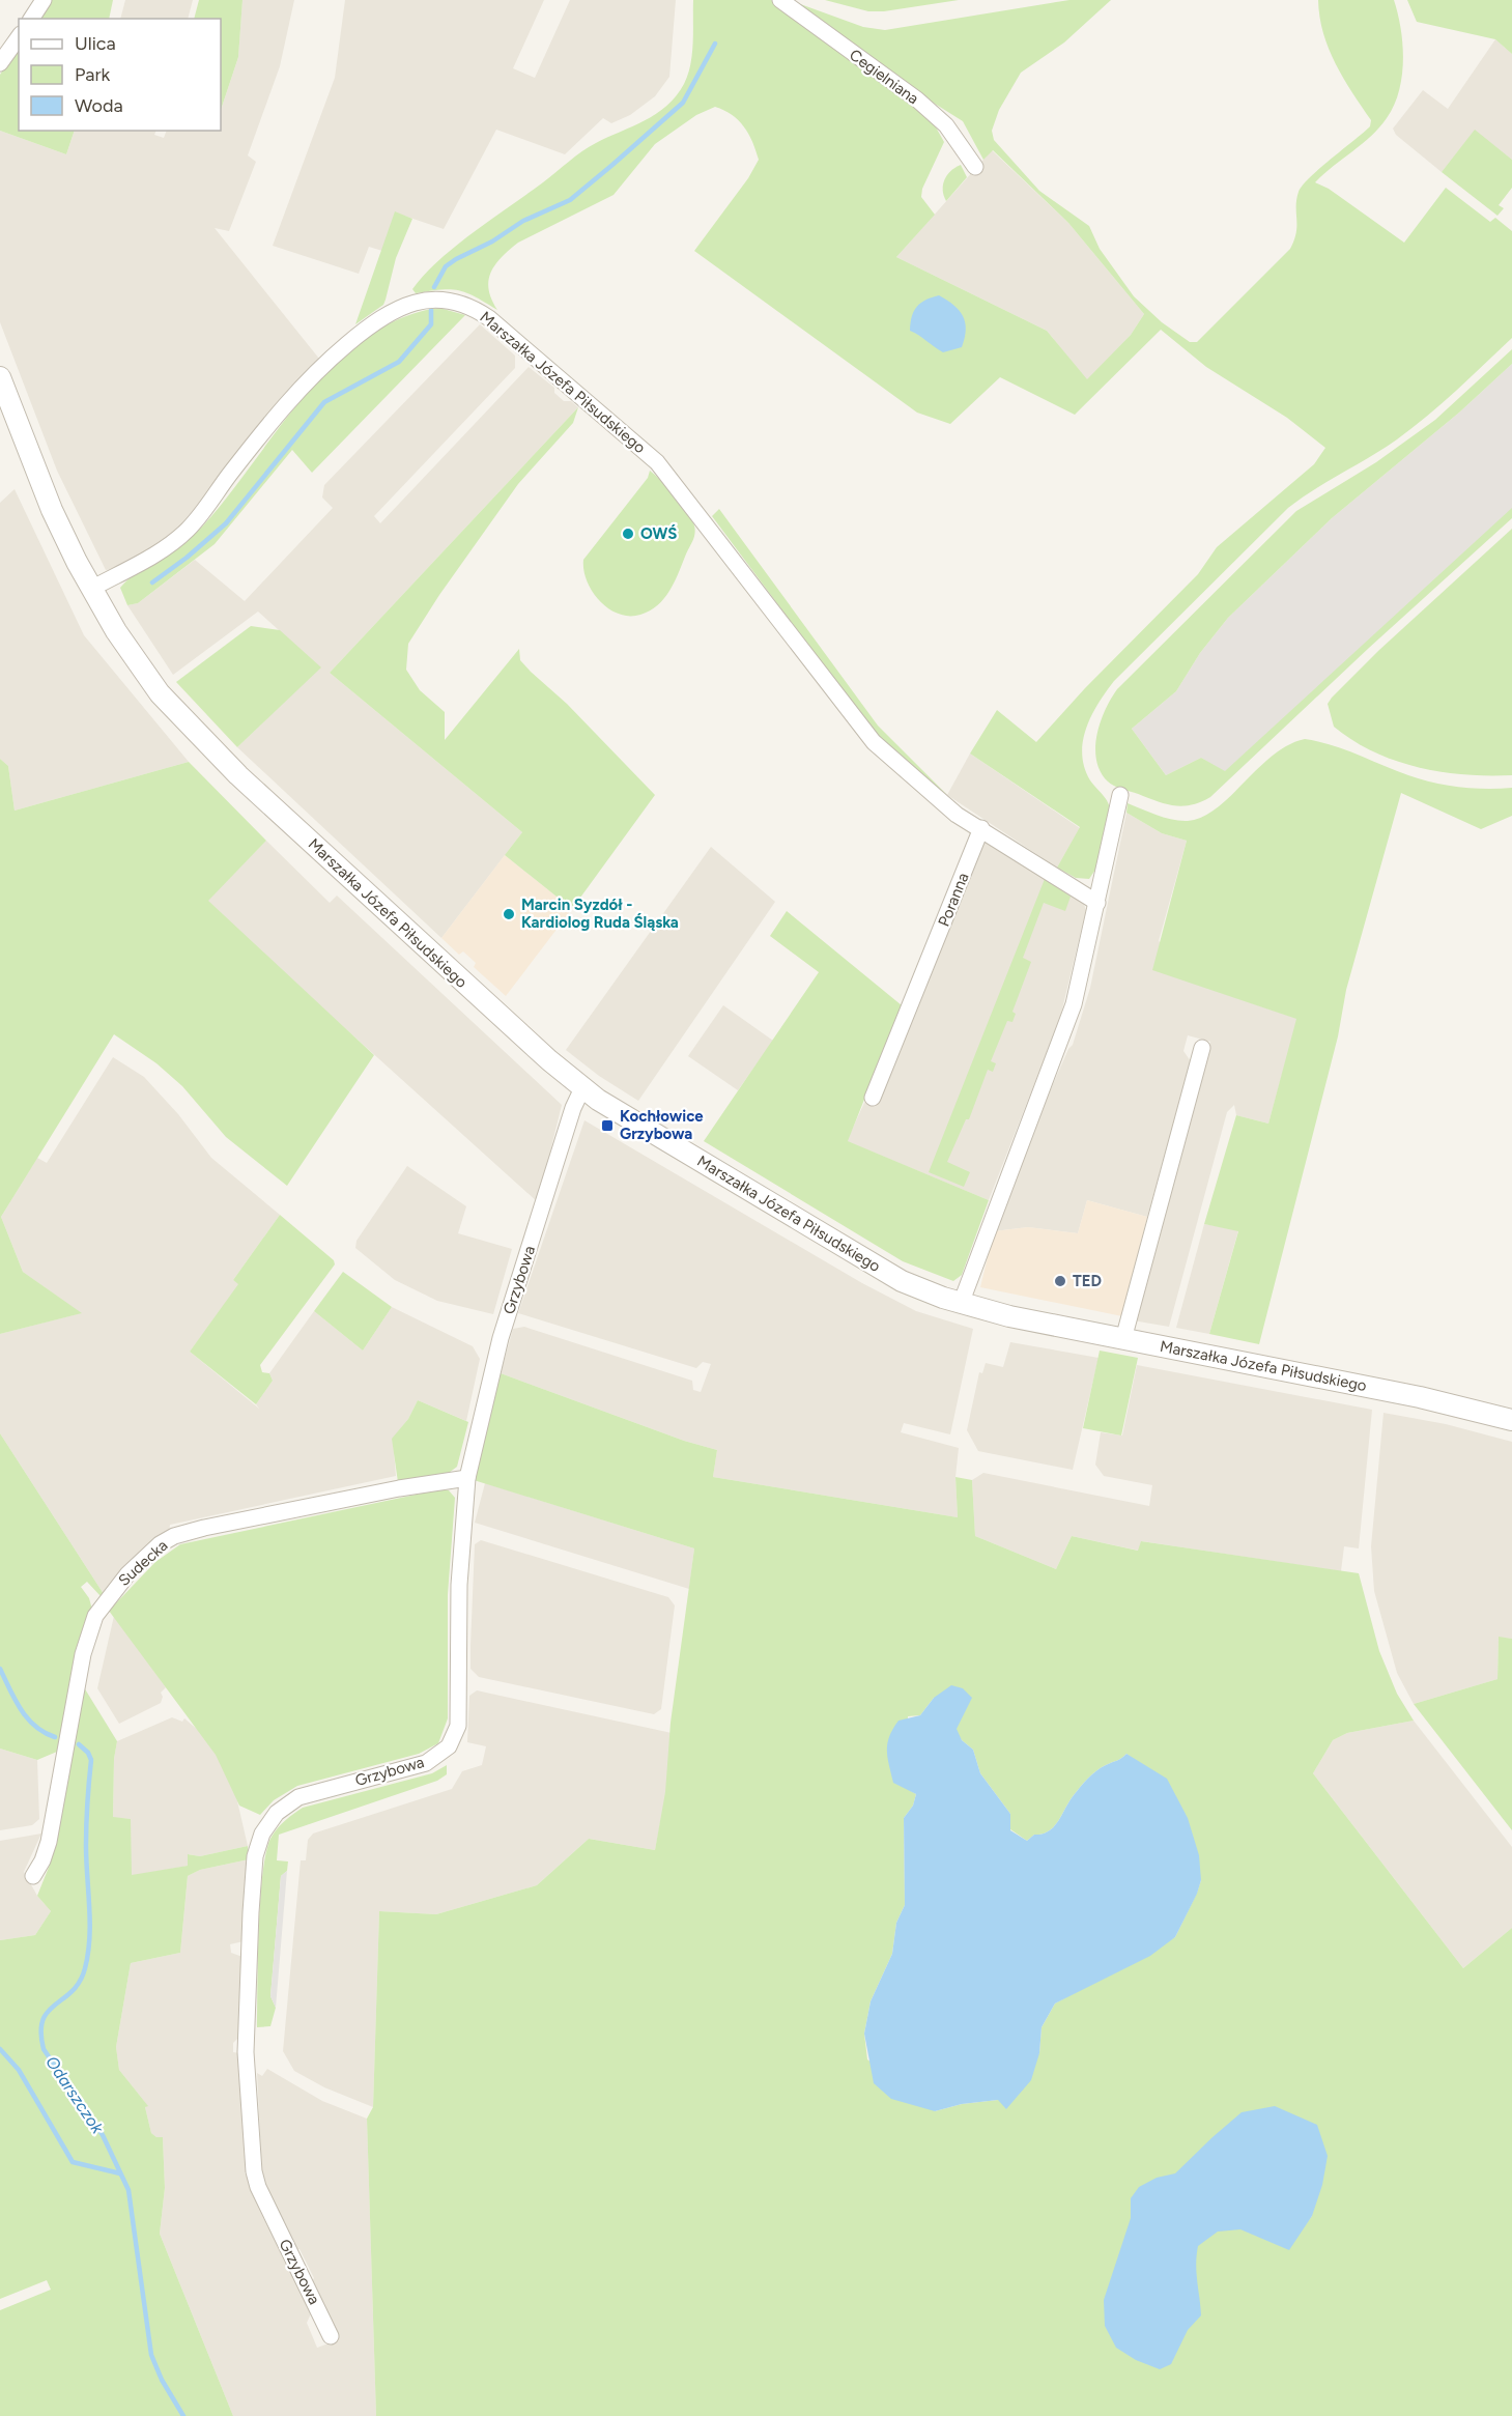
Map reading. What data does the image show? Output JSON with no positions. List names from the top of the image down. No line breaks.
{"streets":{"street":["Cegielniana","Marszałka Józefa Piłsudskiego","Poranna","Grzybowa","Sudecka"]},"crossings":[["Marszałka Józefa Piłsudskiego","Poranna"],["Marszałka Józefa Piłsudskiego","Grzybowa"],["Grzybowa","Sudecka"]],"water":["Odarszczok"],"places":{"other":["OWŚ","Marcin Syzdół - Kardiolog Ruda Śląska","TED"],"transit":["Kochłowice Grzybowa"]},"legend":["Ulica","Park","Woda"]}
